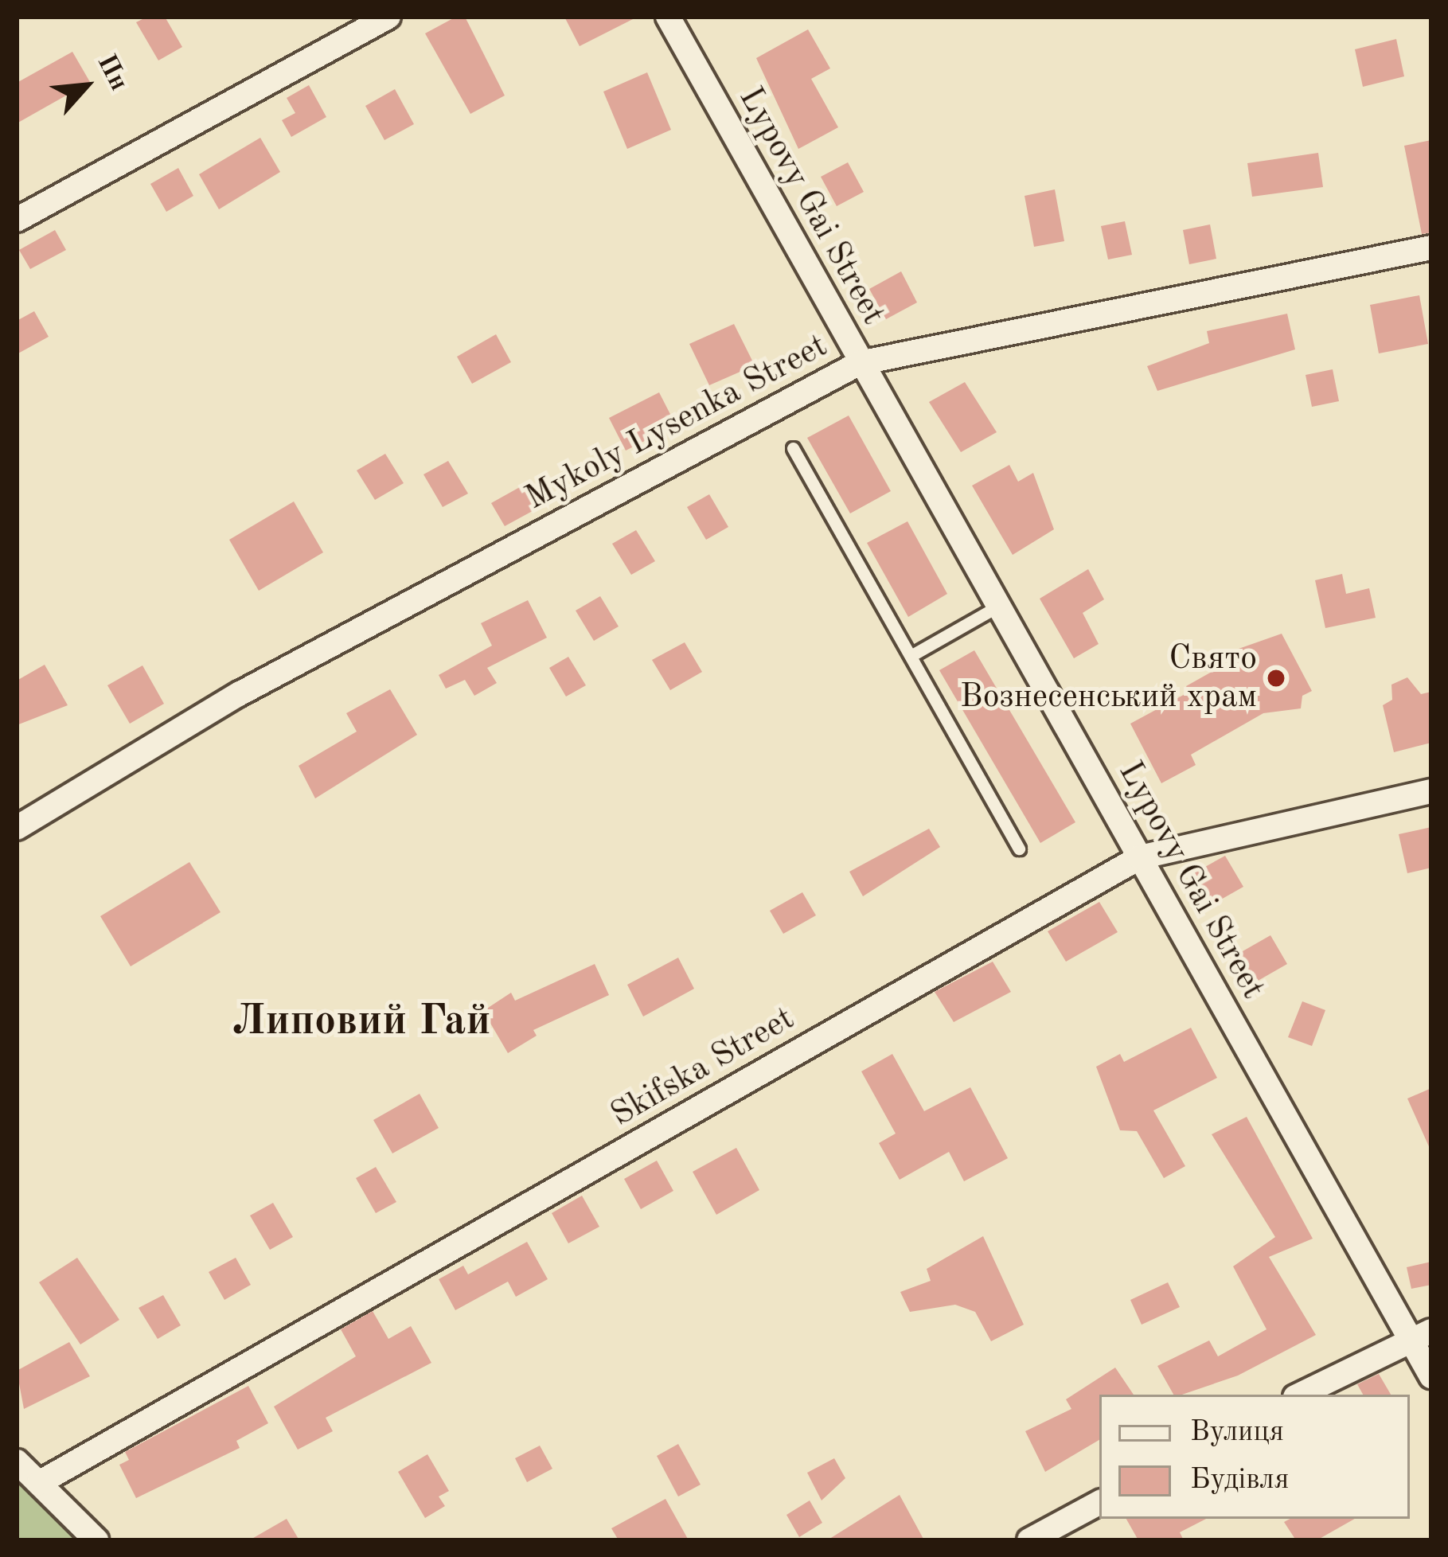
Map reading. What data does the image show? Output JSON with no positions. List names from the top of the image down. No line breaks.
{"streets":{"street":["Lypovy Gai Street","Mykoly Lysenka Street","Skifska Street"]},"crossings":[["Lypovy Gai Street","Mykoly Lysenka Street"],["Lypovy Gai Street","Skifska Street"]],"districts":["Липовий Гай"],"places":["Свято Вознесенський храм"],"legend":["Вулиця","Будівля"],"north":"top right"}
